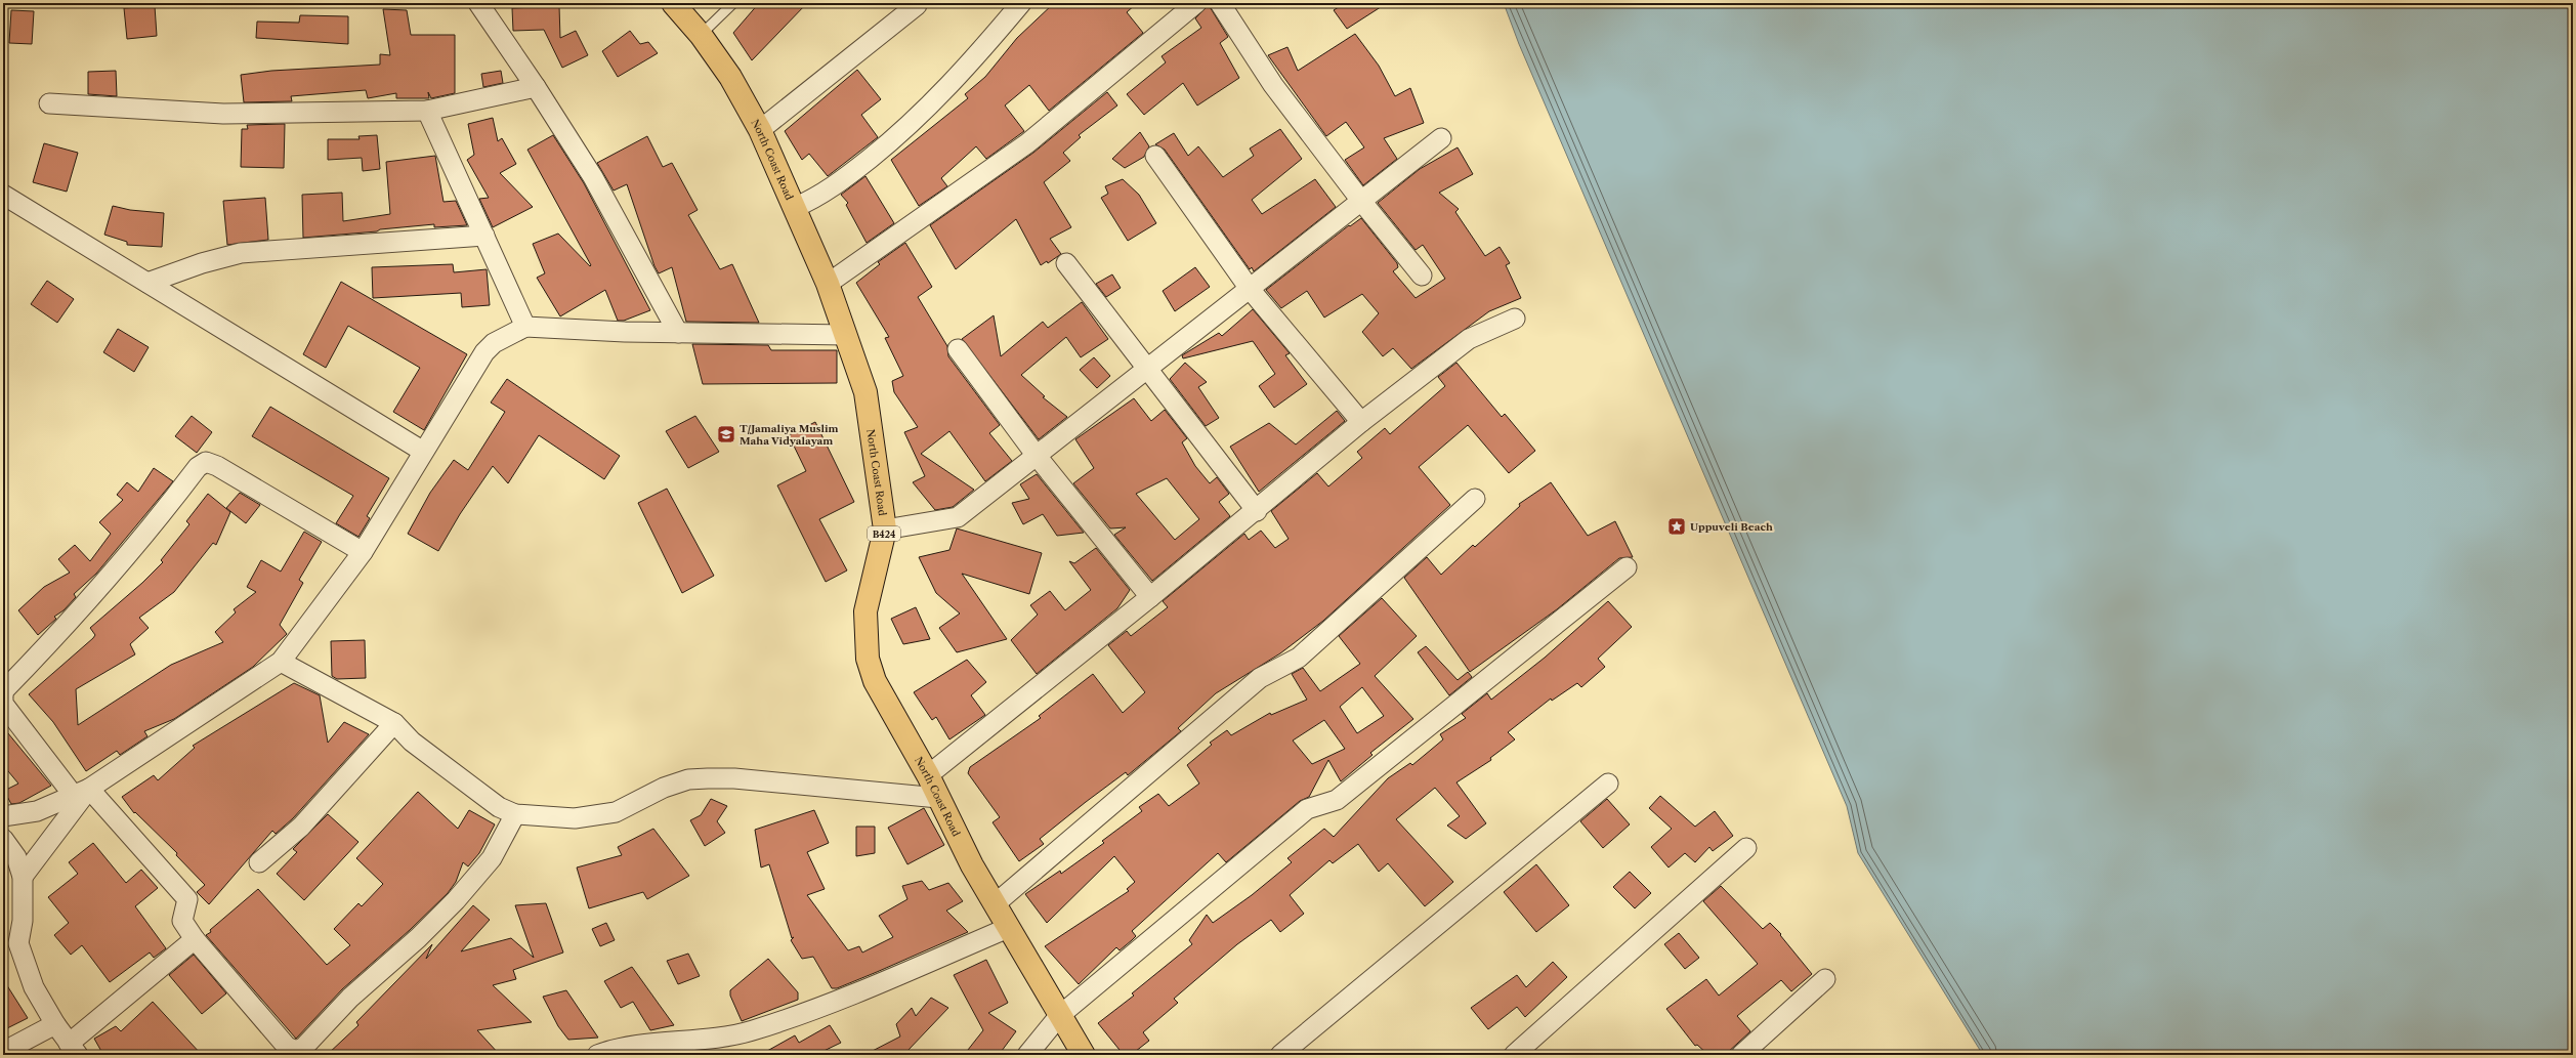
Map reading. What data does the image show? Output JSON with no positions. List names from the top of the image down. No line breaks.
{"streets":{"main road":["North Coast Road","B424"]},"places":{"school or university":["T/Jamaliya Muslim Maha Vidyalayam"],"place":["Uppuveli Beach"]}}
